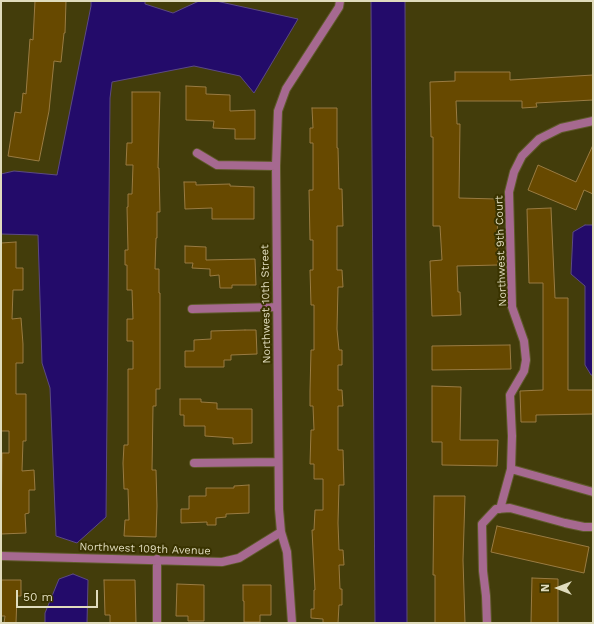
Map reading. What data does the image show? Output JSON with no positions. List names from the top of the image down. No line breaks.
{"streets":{"street":["Northwest 9th Court","Northwest 10th Street","Northwest 109th Avenue"]},"crossings":[["Northwest 10th Street","Northwest 109th Avenue"]],"scale_bar":"50 m","north":"left"}
